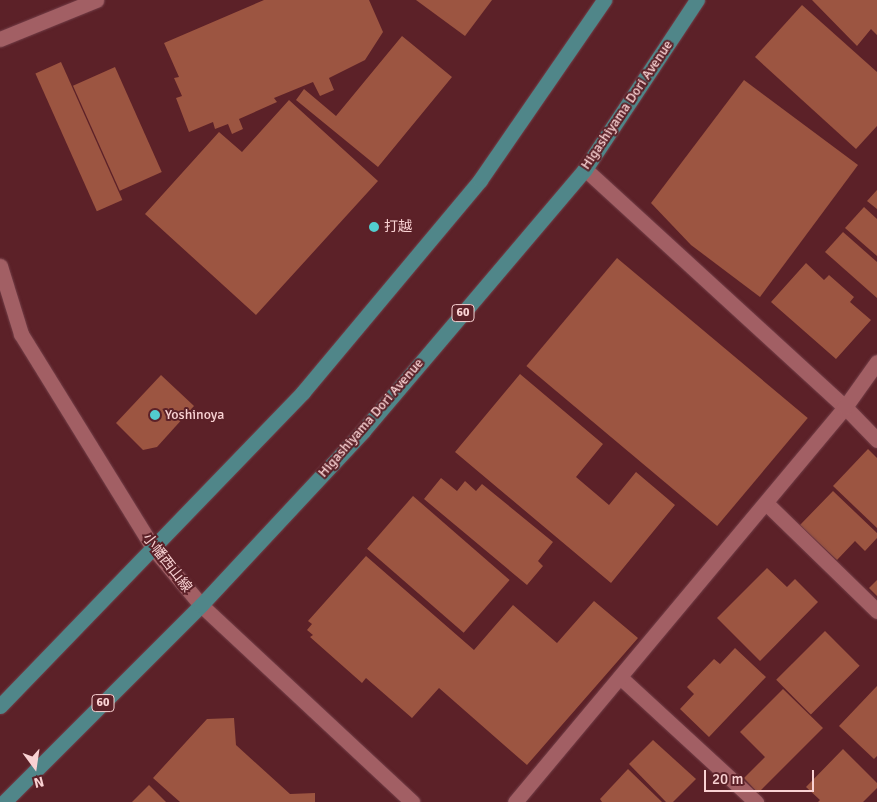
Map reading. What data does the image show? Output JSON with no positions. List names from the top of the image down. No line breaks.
{"streets":{"main road":["Higashiyama Dori Avenue","60"],"street":["小幡西山線"]},"crossings":[["Higashiyama Dori Avenue","小幡西山線"]],"places":["打越","Yoshinoya"],"scale_bar":"20 m","north":"bottom"}
